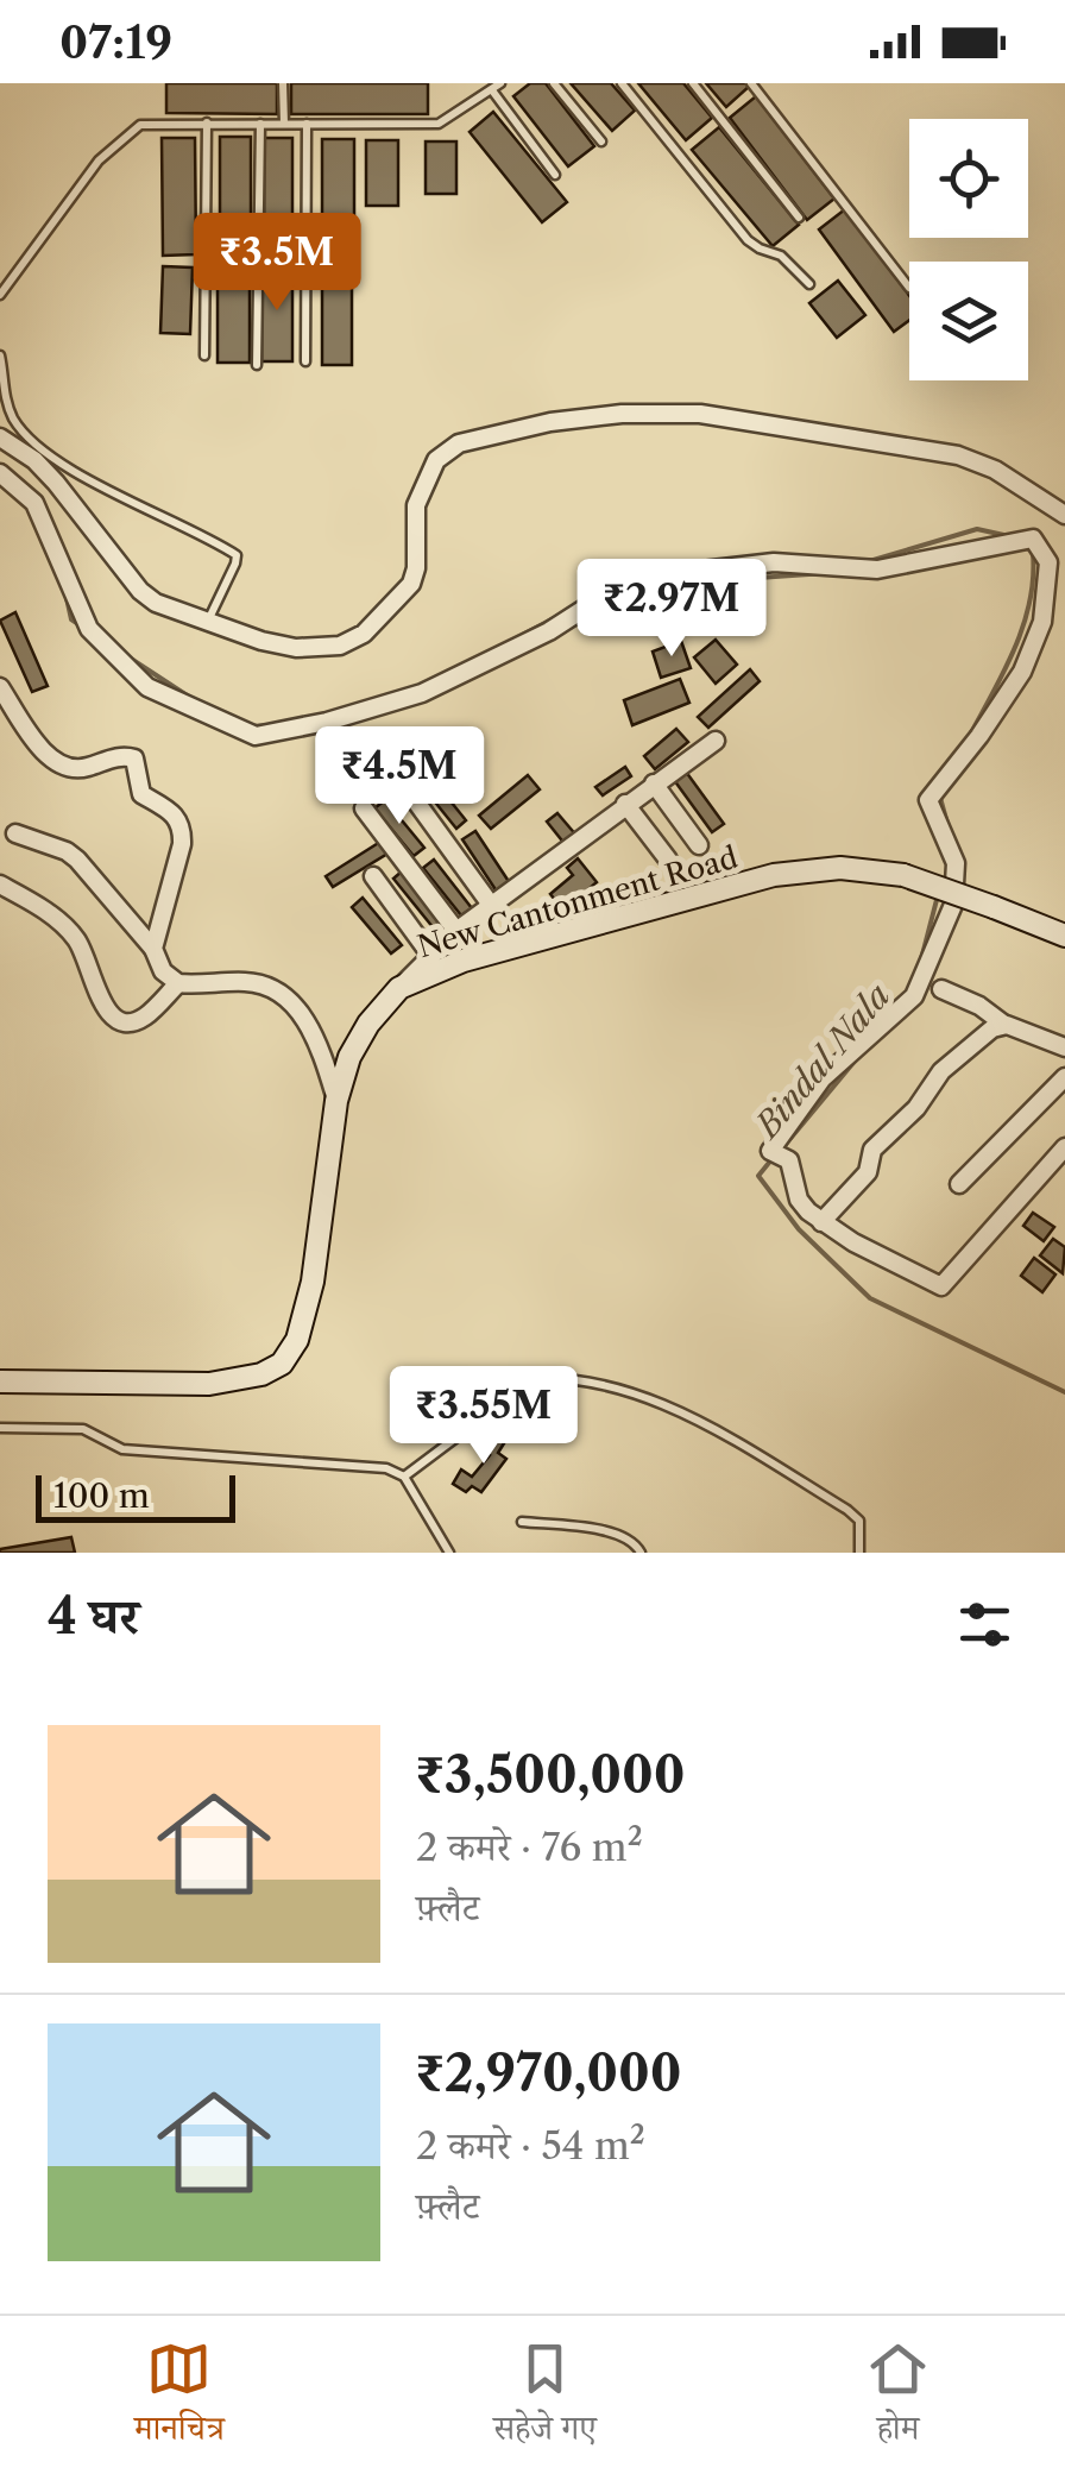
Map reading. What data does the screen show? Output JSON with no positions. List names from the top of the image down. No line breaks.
{"streets":{"street":["New Cantonment Road"]},"water":["Bindal Nala"],"scale_bar":"100 m","page":{"status":"07:19","price":["₹3.5M","₹2.97M","₹4.5M","₹3.55M"],"scale":"100 m","heading":"4 घर","list":[{"name":"₹3,500,000","note":"2 कमरे · 76 m² · फ़्लैट"},{"name":"₹2,970,000","note":"2 कमरे · 54 m² · फ़्लैट"}],"tabs":["मानचित्र","सहेजे गए","होम"]}}
